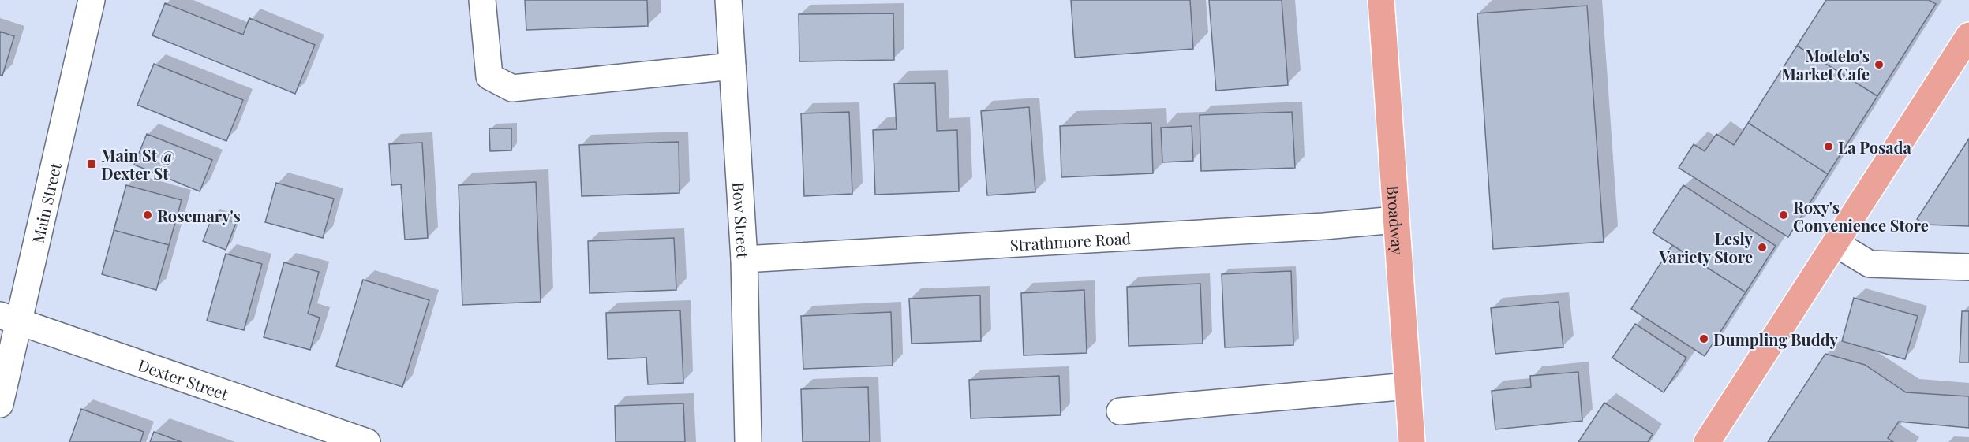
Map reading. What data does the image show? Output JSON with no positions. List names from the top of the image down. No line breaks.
{"streets":{"main road":["Broadway"],"street":["Main Street","Bow Street","Strathmore Road","Dexter Street"]},"crossings":[["Main Street","Dexter Street"],["Bow Street","Strathmore Road"],["Broadway","Strathmore Road"]],"places":{"other":["Modelo's Market Cafe","La Posada","Rosemary's","Roxy's Convenience Store","Lesly Variety Store","Dumpling Buddy"],"transit":["Main St @ Dexter St"]}}
